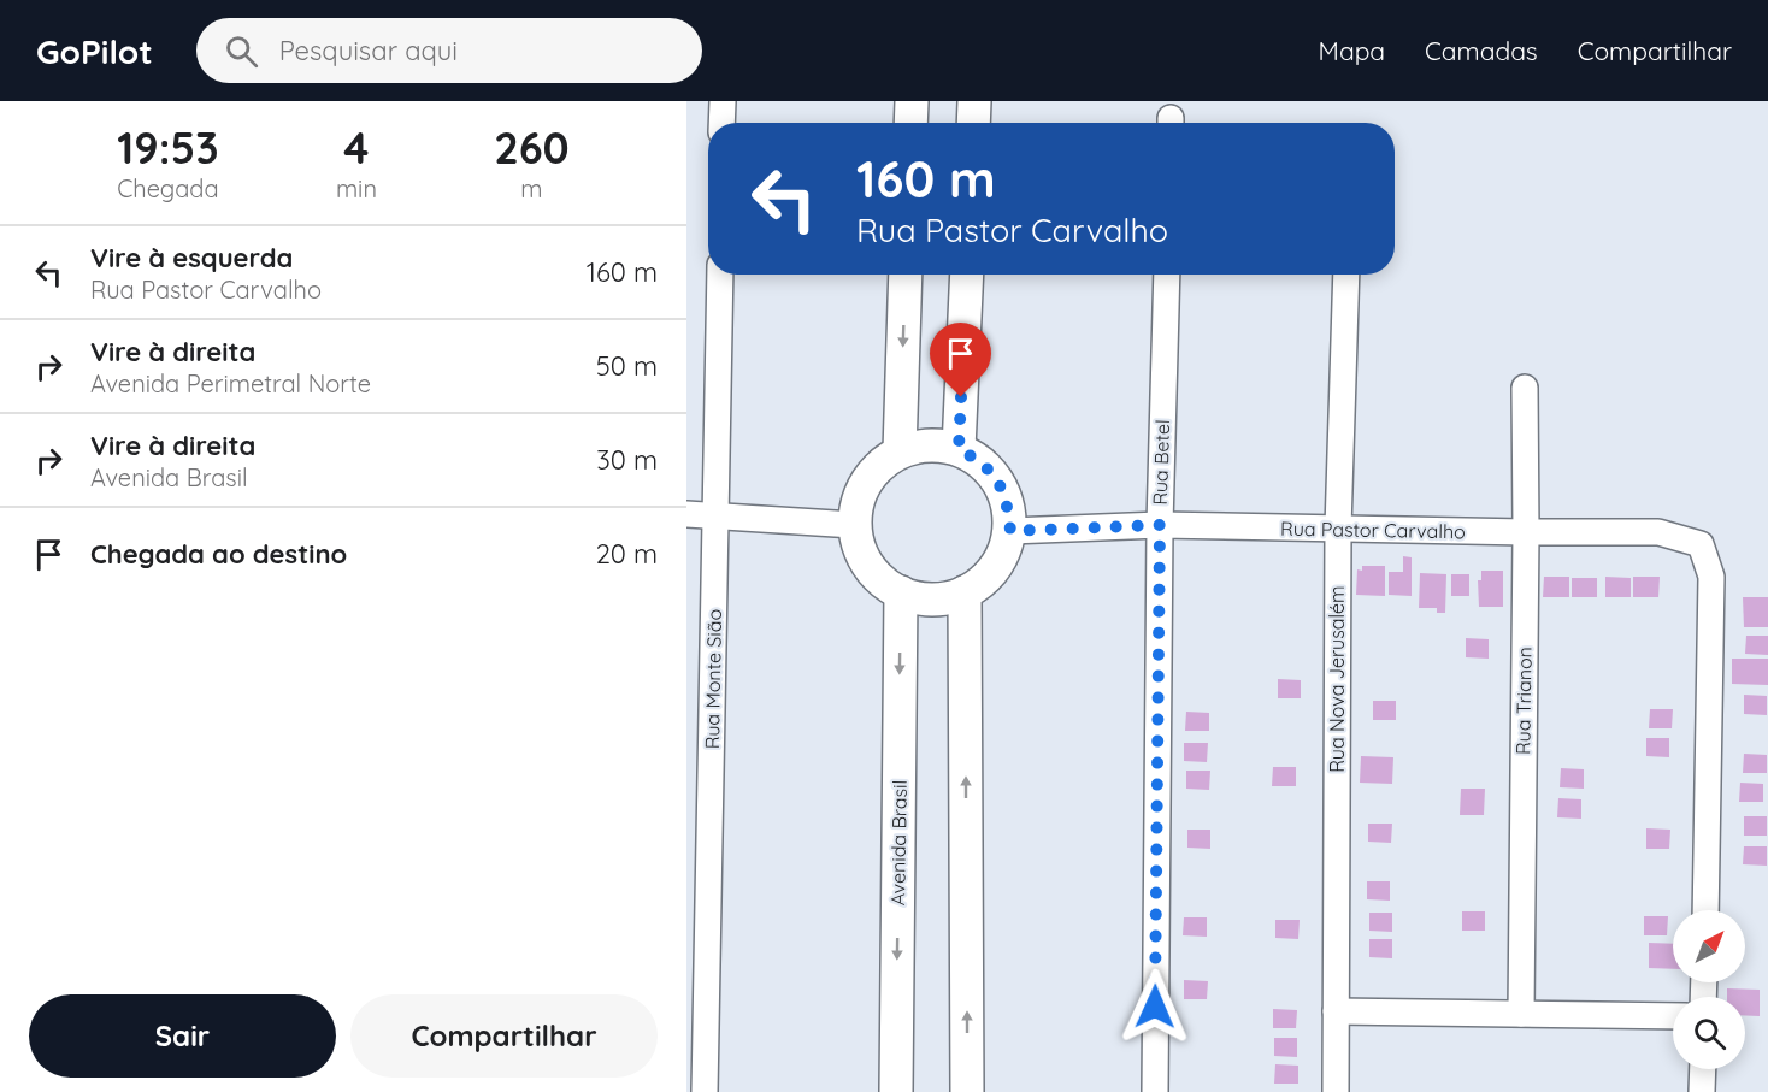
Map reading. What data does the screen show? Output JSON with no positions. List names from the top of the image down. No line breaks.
{"streets":{"main road":["Avenida Brasil"],"street":["Rua Betel","Rua Pastor Carvalho","Rua Monte Sião","Rua Nova Jerusalém","Rua Trianon"]},"crossings":[["Rua Betel","Rua Pastor Carvalho"],["Rua Pastor Carvalho","Rua Nova Jerusalém"],["Rua Pastor Carvalho","Rua Trianon"],["Rua Pastor Carvalho","Avenida Brasil"]],"north":"top right","page":{"header":"GoPilot","search":"Pesquisar aqui","nav":["Mapa","Camadas","Compartilhar"],"eta":["19:53","Chegada","4","min","260","m"],"turn":["160 m","Rua Pastor Carvalho"],"list":[{"name":"Vire à esquerda","note":"Rua Pastor Carvalho","value":"160 m"},{"name":"Vire à direita","note":"Avenida Perimetral Norte","value":"50 m"},{"name":"Vire à direita","note":"Avenida Brasil","value":"30 m"},{"name":"Chegada ao destino","value":"20 m"}],"buttons":["Sair","Compartilhar"]}}
